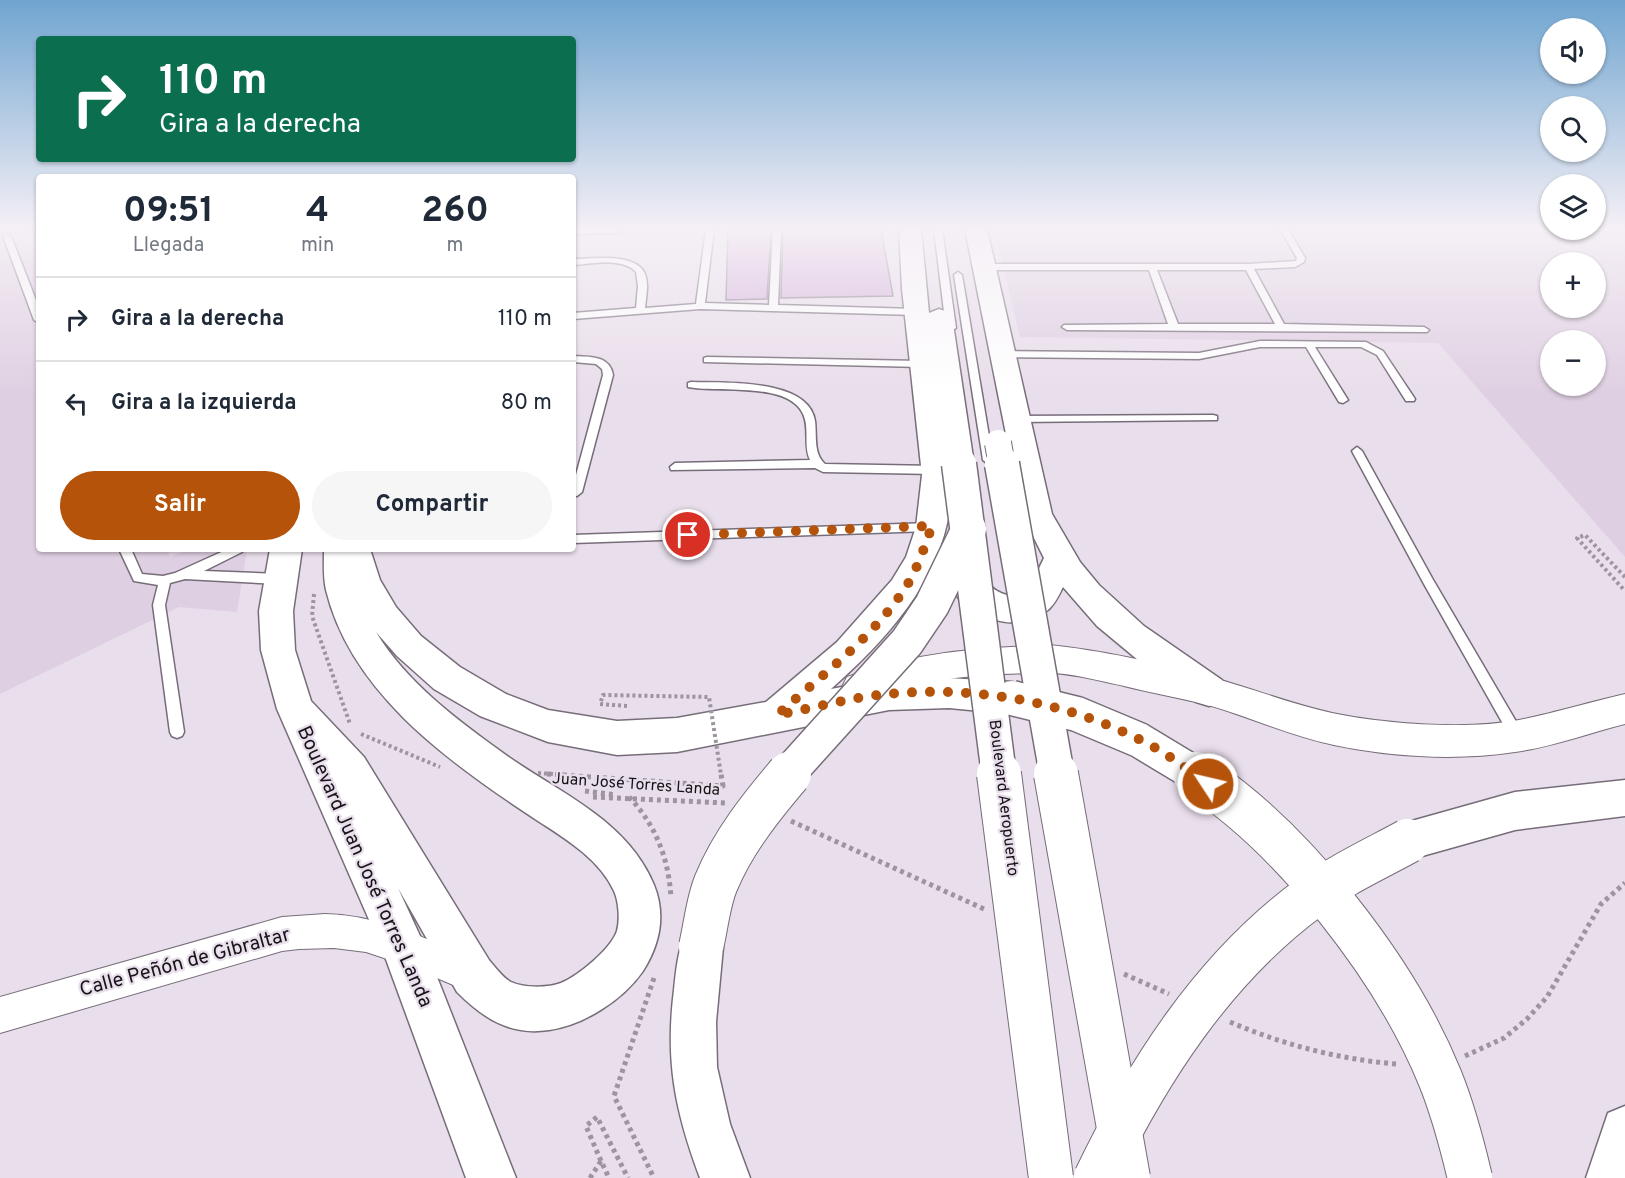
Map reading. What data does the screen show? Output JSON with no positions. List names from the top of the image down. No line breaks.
{"streets":{"main road":["Boulevard Aeropuerto","Boulevard Juan José Torres Landa"],"street":["Calle Peñón de Gibraltar"],"path":["Juan José Torres Landa"]},"crossings":[["Boulevard Juan José Torres Landa","Calle Peñón de Gibraltar"]],"page":{"map_buttons":["+","−"],"turn":["110 m","Gira a la derecha"],"eta":["09:51","Llegada","4","min","260","m"],"list":[{"name":"Gira a la derecha","value":"110 m"},{"name":"Gira a la izquierda","value":"80 m"}],"buttons":["Salir","Compartir"]}}
